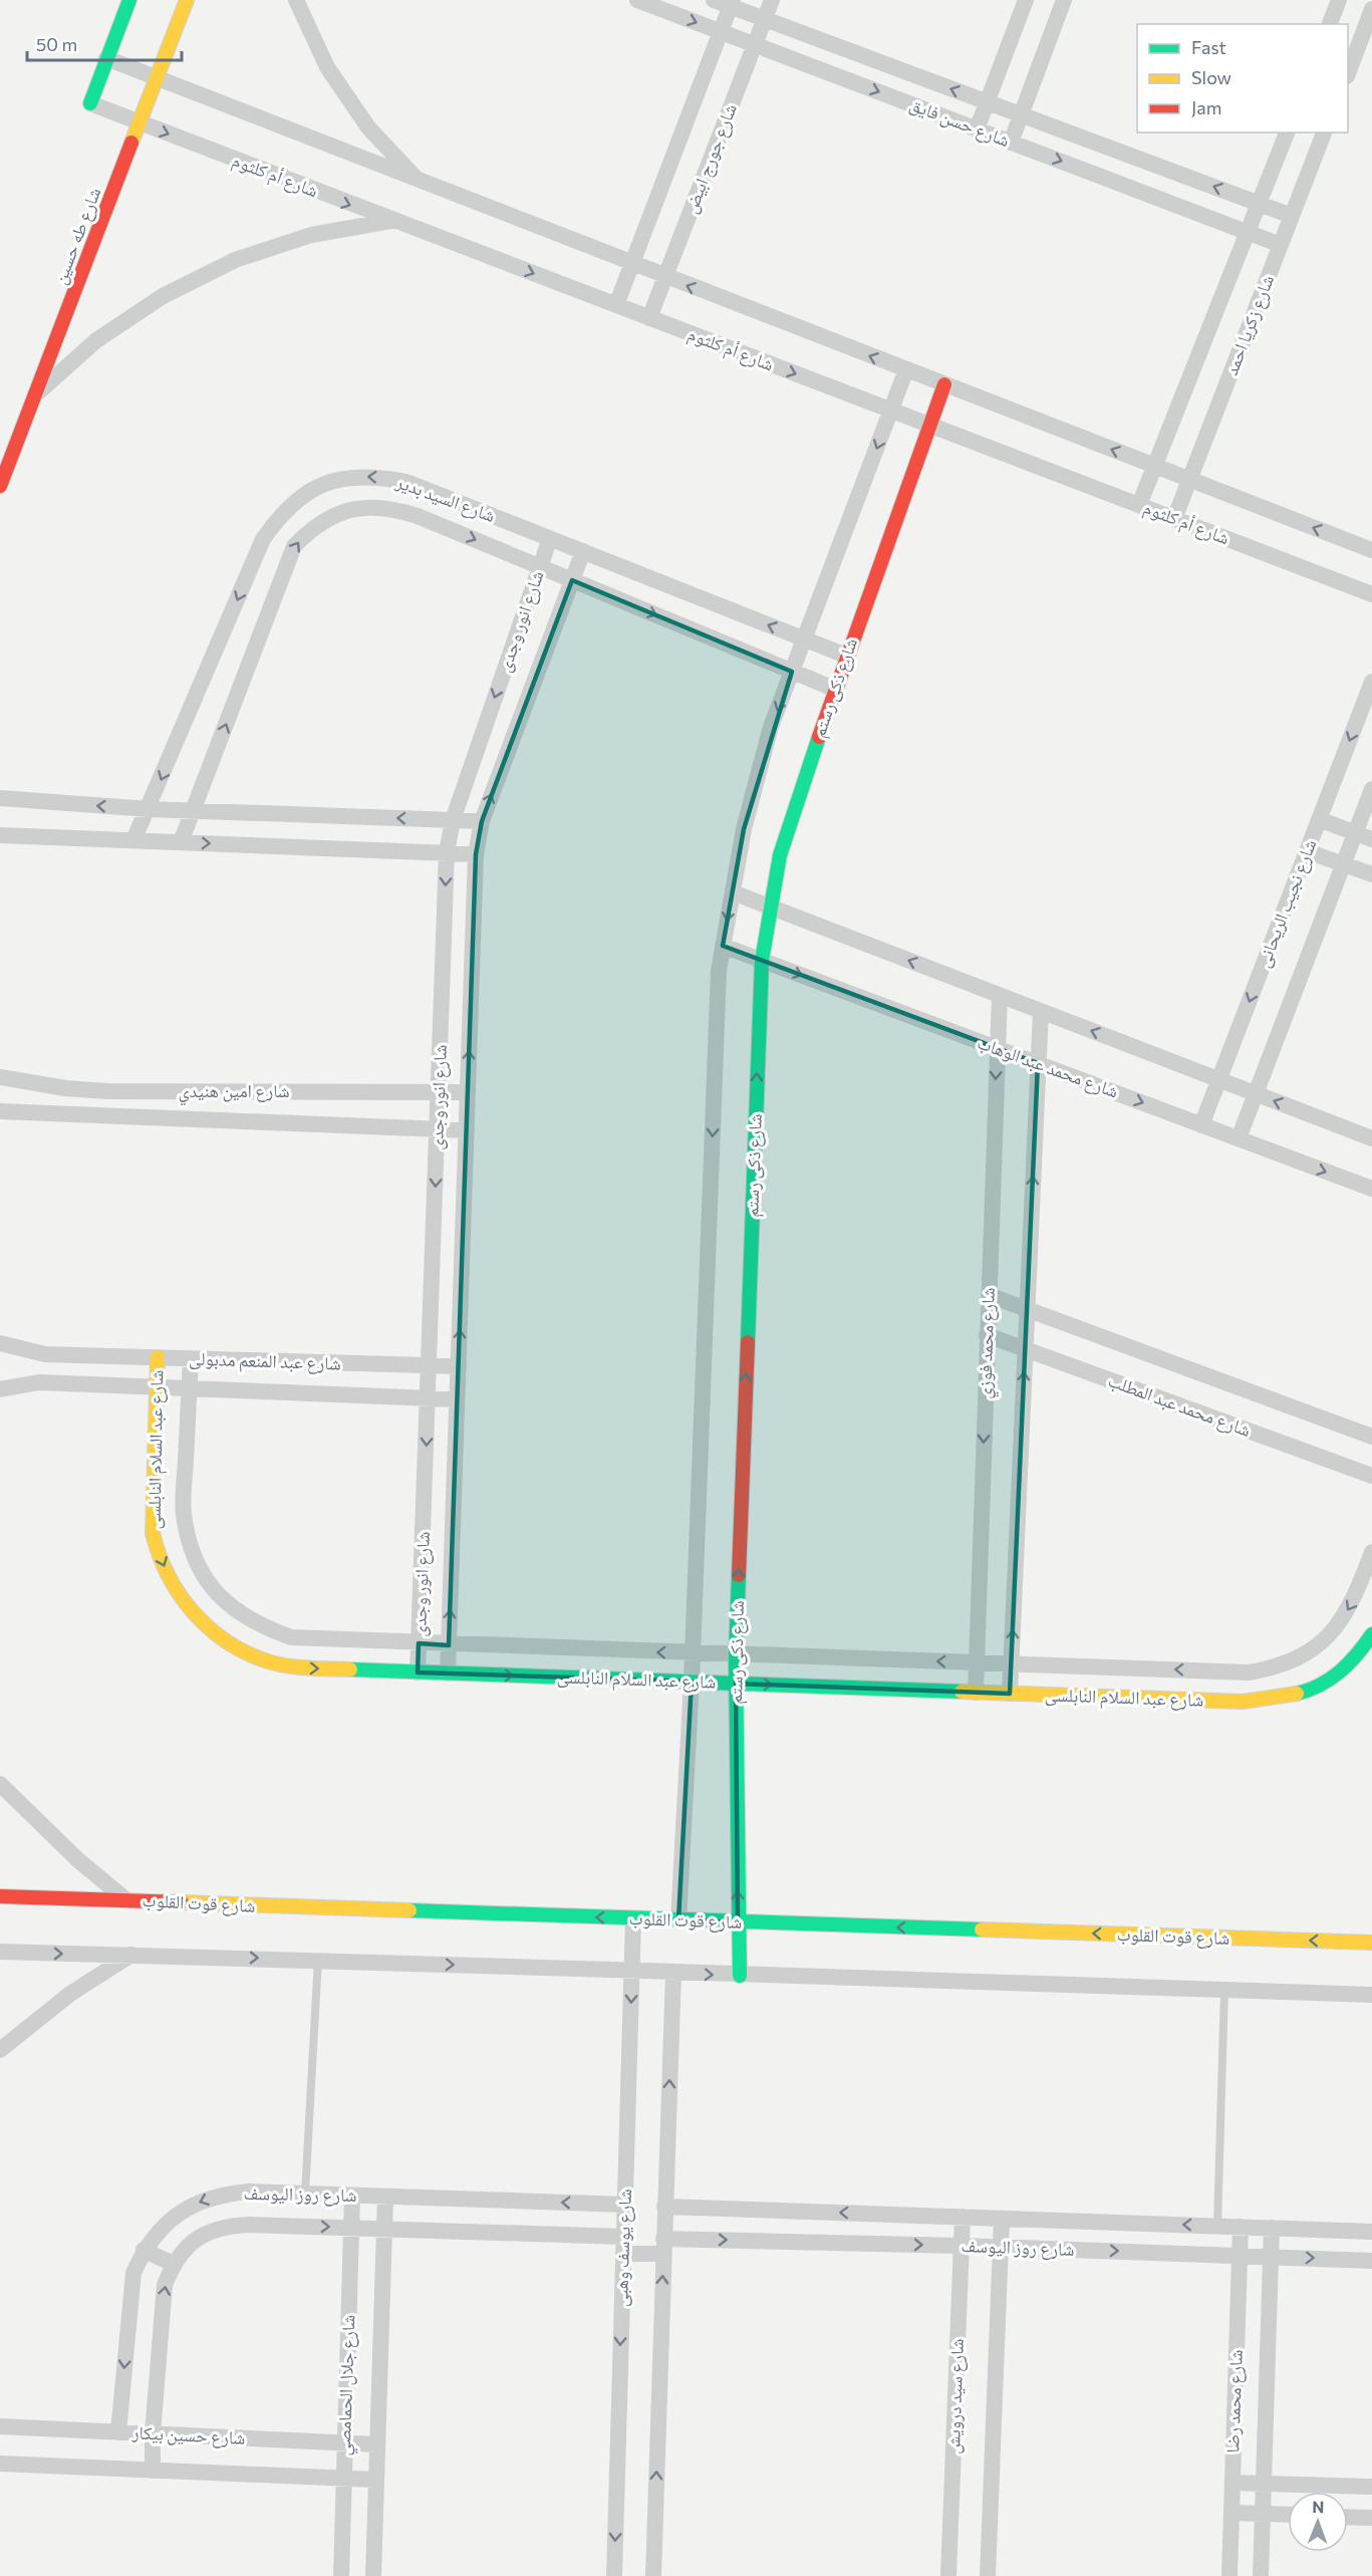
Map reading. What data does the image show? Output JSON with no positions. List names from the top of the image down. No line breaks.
{"streets":{"street":["شارع حسن فايق","شارع جورج ابيض","شارع أم كلثوم","شارع طه حسين","شارع زكريا احمد","شارع السيد بدير","شارع انور وجدى","شارع ذكى رستم","شارع نجيب الريحانى","شارع محمد عبد الوهاب","شارع امين هنيدي","شارع محمد فوزي","شارع عبد المنعم مدبولى","شارع محمد عبد المطلب","شارع عبد السلام النابلسى","شارع قوت القلوب","شارع روز اليوسف","شارع يوسف وهبى","شارع جلال الحمامصي","شارع سيد درويش","شارع محمد رضا","شارع حسين بيكار"]},"crossings":[["شارع حسن فايق","شارع جورج ابيض"],["شارع حسن فايق","شارع زكريا احمد"],["شارع جورج ابيض","شارع أم كلثوم"],["شارع أم كلثوم","شارع طه حسين"],["شارع أم كلثوم","شارع زكريا احمد"],["شارع أم كلثوم","شارع ذكى رستم"],["شارع السيد بدير","شارع انور وجدى"],["شارع السيد بدير","شارع ذكى رستم"],["شارع انور وجدى","شارع امين هنيدي"],["شارع انور وجدى","شارع عبد المنعم مدبولى"],["شارع انور وجدى","شارع عبد السلام النابلسى"],["شارع ذكى رستم","شارع محمد عبد الوهاب"],["شارع ذكى رستم","شارع عبد السلام النابلسى"],["شارع ذكى رستم","شارع قوت القلوب"],["شارع نجيب الريحانى","شارع محمد عبد الوهاب"],["شارع محمد عبد الوهاب","شارع محمد فوزي"],["شارع محمد فوزي","شارع محمد عبد المطلب"],["شارع محمد فوزي","شارع عبد السلام النابلسى"],["شارع عبد المنعم مدبولى","شارع عبد السلام النابلسى"],["شارع قوت القلوب","شارع يوسف وهبى"],["شارع روز اليوسف","شارع يوسف وهبى"],["شارع روز اليوسف","شارع جلال الحمامصي"],["شارع روز اليوسف","شارع سيد درويش"],["شارع روز اليوسف","شارع محمد رضا"],["شارع روز اليوسف","شارع حسين بيكار"],["شارع جلال الحمامصي","شارع حسين بيكار"]],"legend":["Fast","Slow","Jam"],"scale_bar":"50 m","north":"top"}
